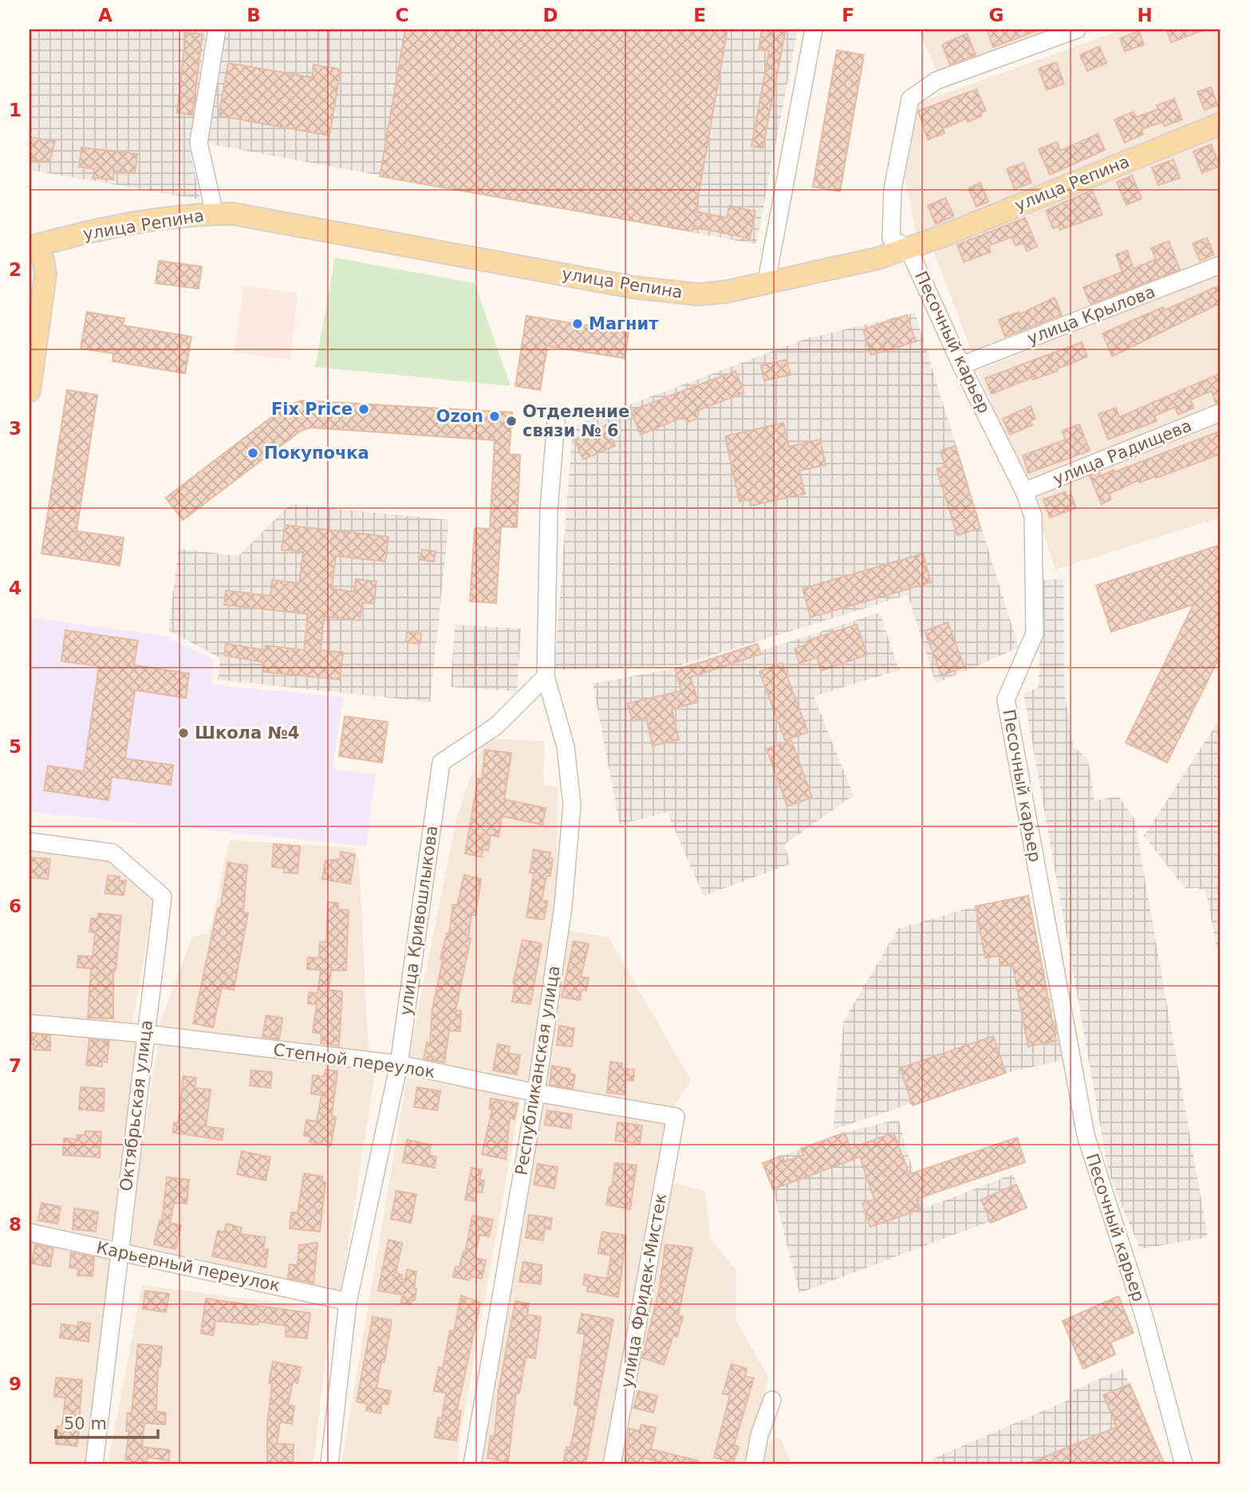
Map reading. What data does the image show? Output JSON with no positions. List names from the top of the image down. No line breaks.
{"streets":{"main road":["улица Репина"],"street":["улица Крылова","Песочный карьер","улица Радищева","улица Кривошлыкова","Степной переулок","Республиканская улица","Октябрьская улица","Карьерный переулок","улица Фридек-Мистек"]},"crossings":[["улица Репина","Песочный карьер"],["улица Крылова","Песочный карьер"],["Песочный карьер","улица Радищева"],["улица Кривошлыкова","Степной переулок"],["улица Кривошлыкова","Республиканская улица"],["улица Кривошлыкова","Карьерный переулок"],["Степной переулок","Республиканская улица"],["Степной переулок","Октябрьская улица"],["Степной переулок","улица Фридек-Мистек"],["Октябрьская улица","Карьерный переулок"]],"places":["Магнит","Fix Price","Ozon","Отделение связи № 6","Покупочка","Школа №4"],"scale_bar":"50 m","grid":{"columns":["A","B","C","D","E","F","G","H"],"rows":["1","2","3","4","5","6","7","8","9"]}}
